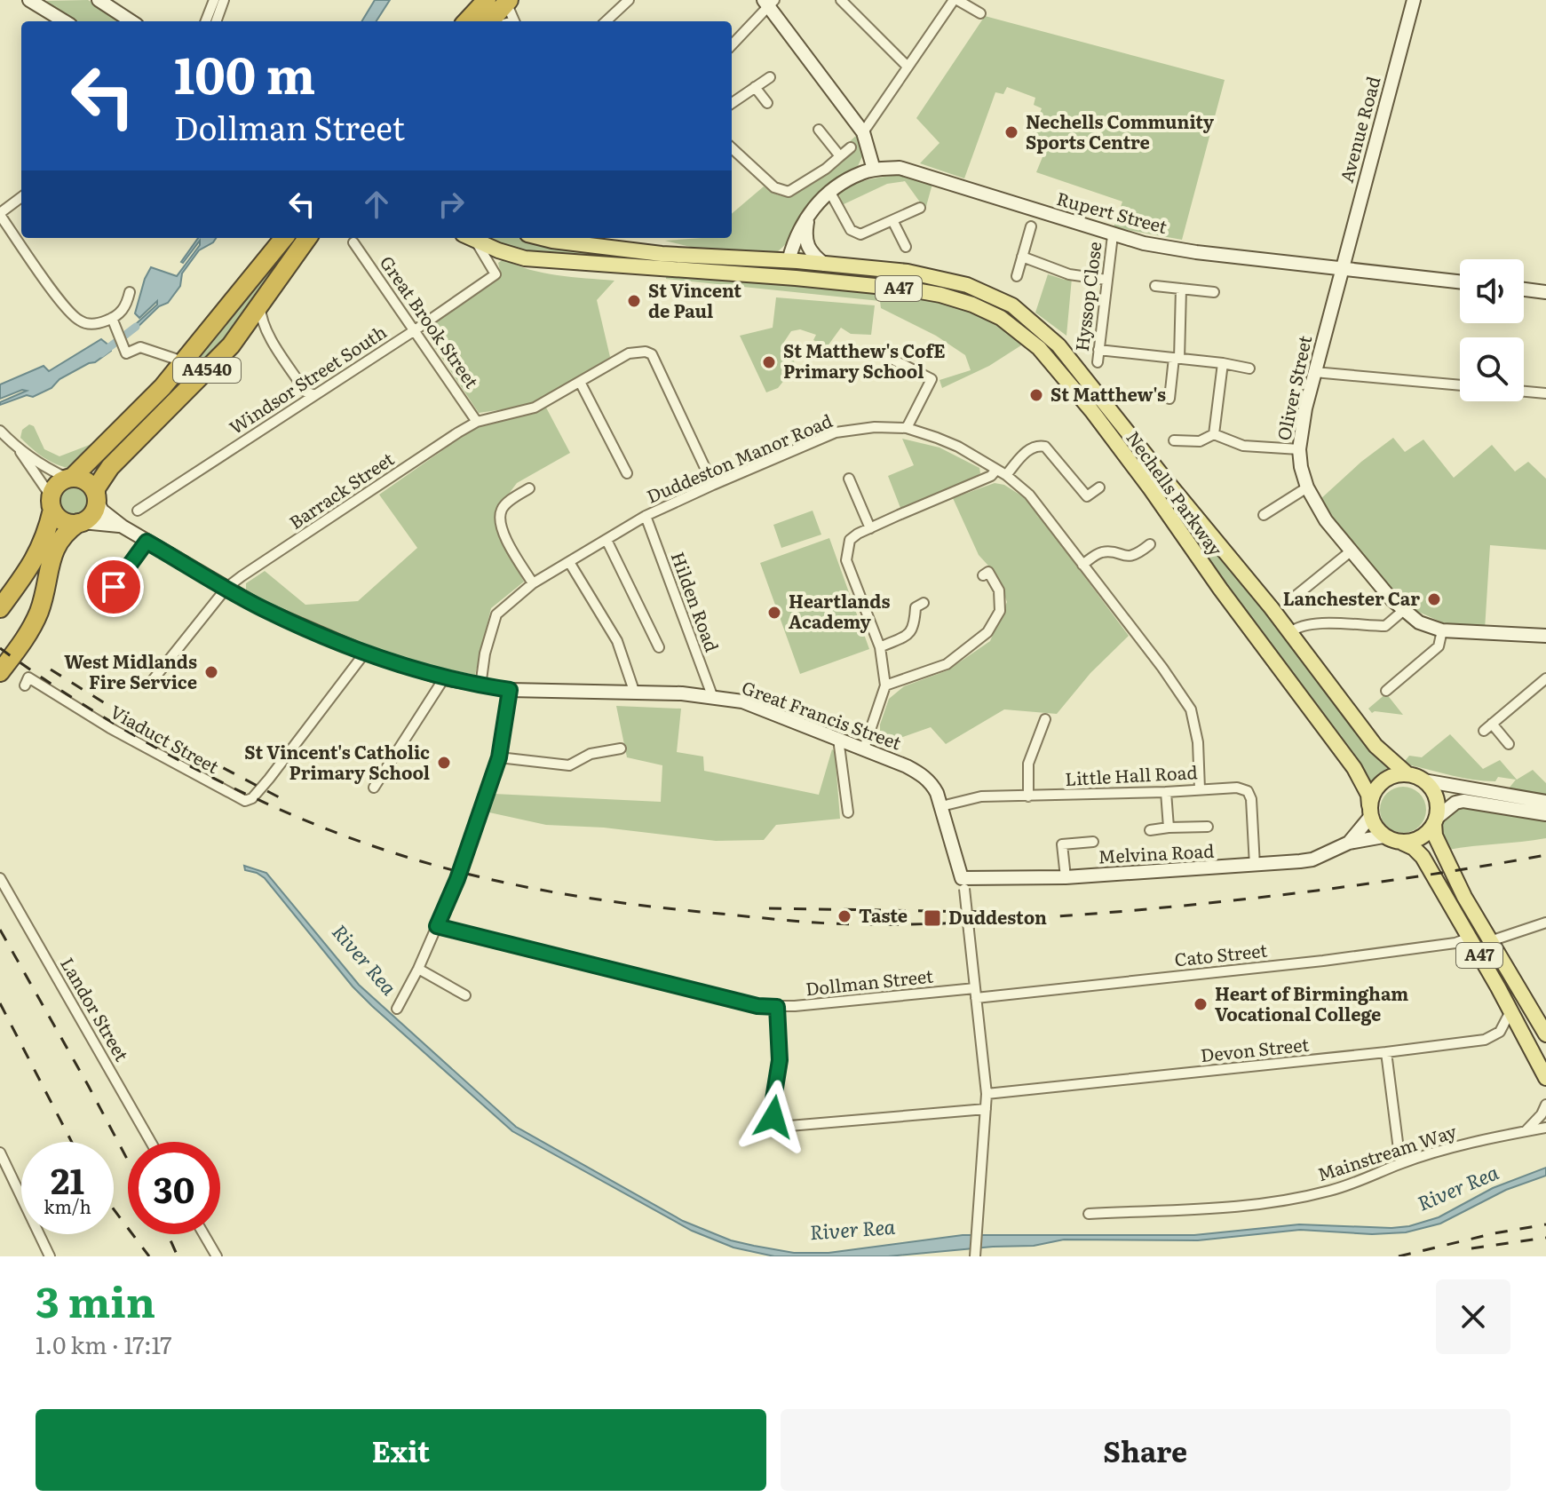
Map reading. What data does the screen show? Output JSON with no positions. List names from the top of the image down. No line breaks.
{"streets":{"highway":["A4540"],"main road":["Avenue Road","Rupert Street","A47","Oliver Street","Nechells Parkway","Great Francis Street","Melvina Road"],"street":["Hyssop Close","Great Brook Street","Windsor Street South","Duddeston Manor Road","Barrack Street","Hilden Road","Viaduct Street","Little Hall Road","Cato Street","Dollman Street","Landor Street","Devon Street","Mainstream Way"]},"crossings":[["Avenue Road","Rupert Street"],["Avenue Road","Oliver Street"],["Rupert Street","Hyssop Close"],["Rupert Street","Oliver Street"],["Rupert Street","Nechells Parkway"],["A47","Nechells Parkway"],["A47","Melvina Road"],["A47","Cato Street"],["A47","Devon Street"],["Great Brook Street","Windsor Street South"],["Great Brook Street","Barrack Street"],["Duddeston Manor Road","Barrack Street"],["Duddeston Manor Road","Hilden Road"],["Duddeston Manor Road","Great Francis Street"],["Duddeston Manor Road","Little Hall Road"],["Barrack Street","Great Francis Street"],["Nechells Parkway","Melvina Road"],["Hilden Road","Great Francis Street"],["Great Francis Street","Viaduct Street"],["Great Francis Street","Little Hall Road"],["Great Francis Street","Melvina Road"],["Little Hall Road","Melvina Road"],["Cato Street","Dollman Street"]],"water":["River Rea"],"places":{"other":["Nechells Community Sports Centre","St Vincent de Paul","St Matthew's CofE Primary School","St Matthew's","Lanchester Car","Heartlands Academy","West Midlands Fire Service","St Vincent's Catholic Primary School","Taste","Heart of Birmingham Vocational College"],"transit":["Duddeston"]},"page":{"turn":["100 m","Dollman Street"],"speed":"21 km/h","limit":"30","heading":["3 min","1.0 km · 17:17"],"buttons":["Exit","Share"]}}
